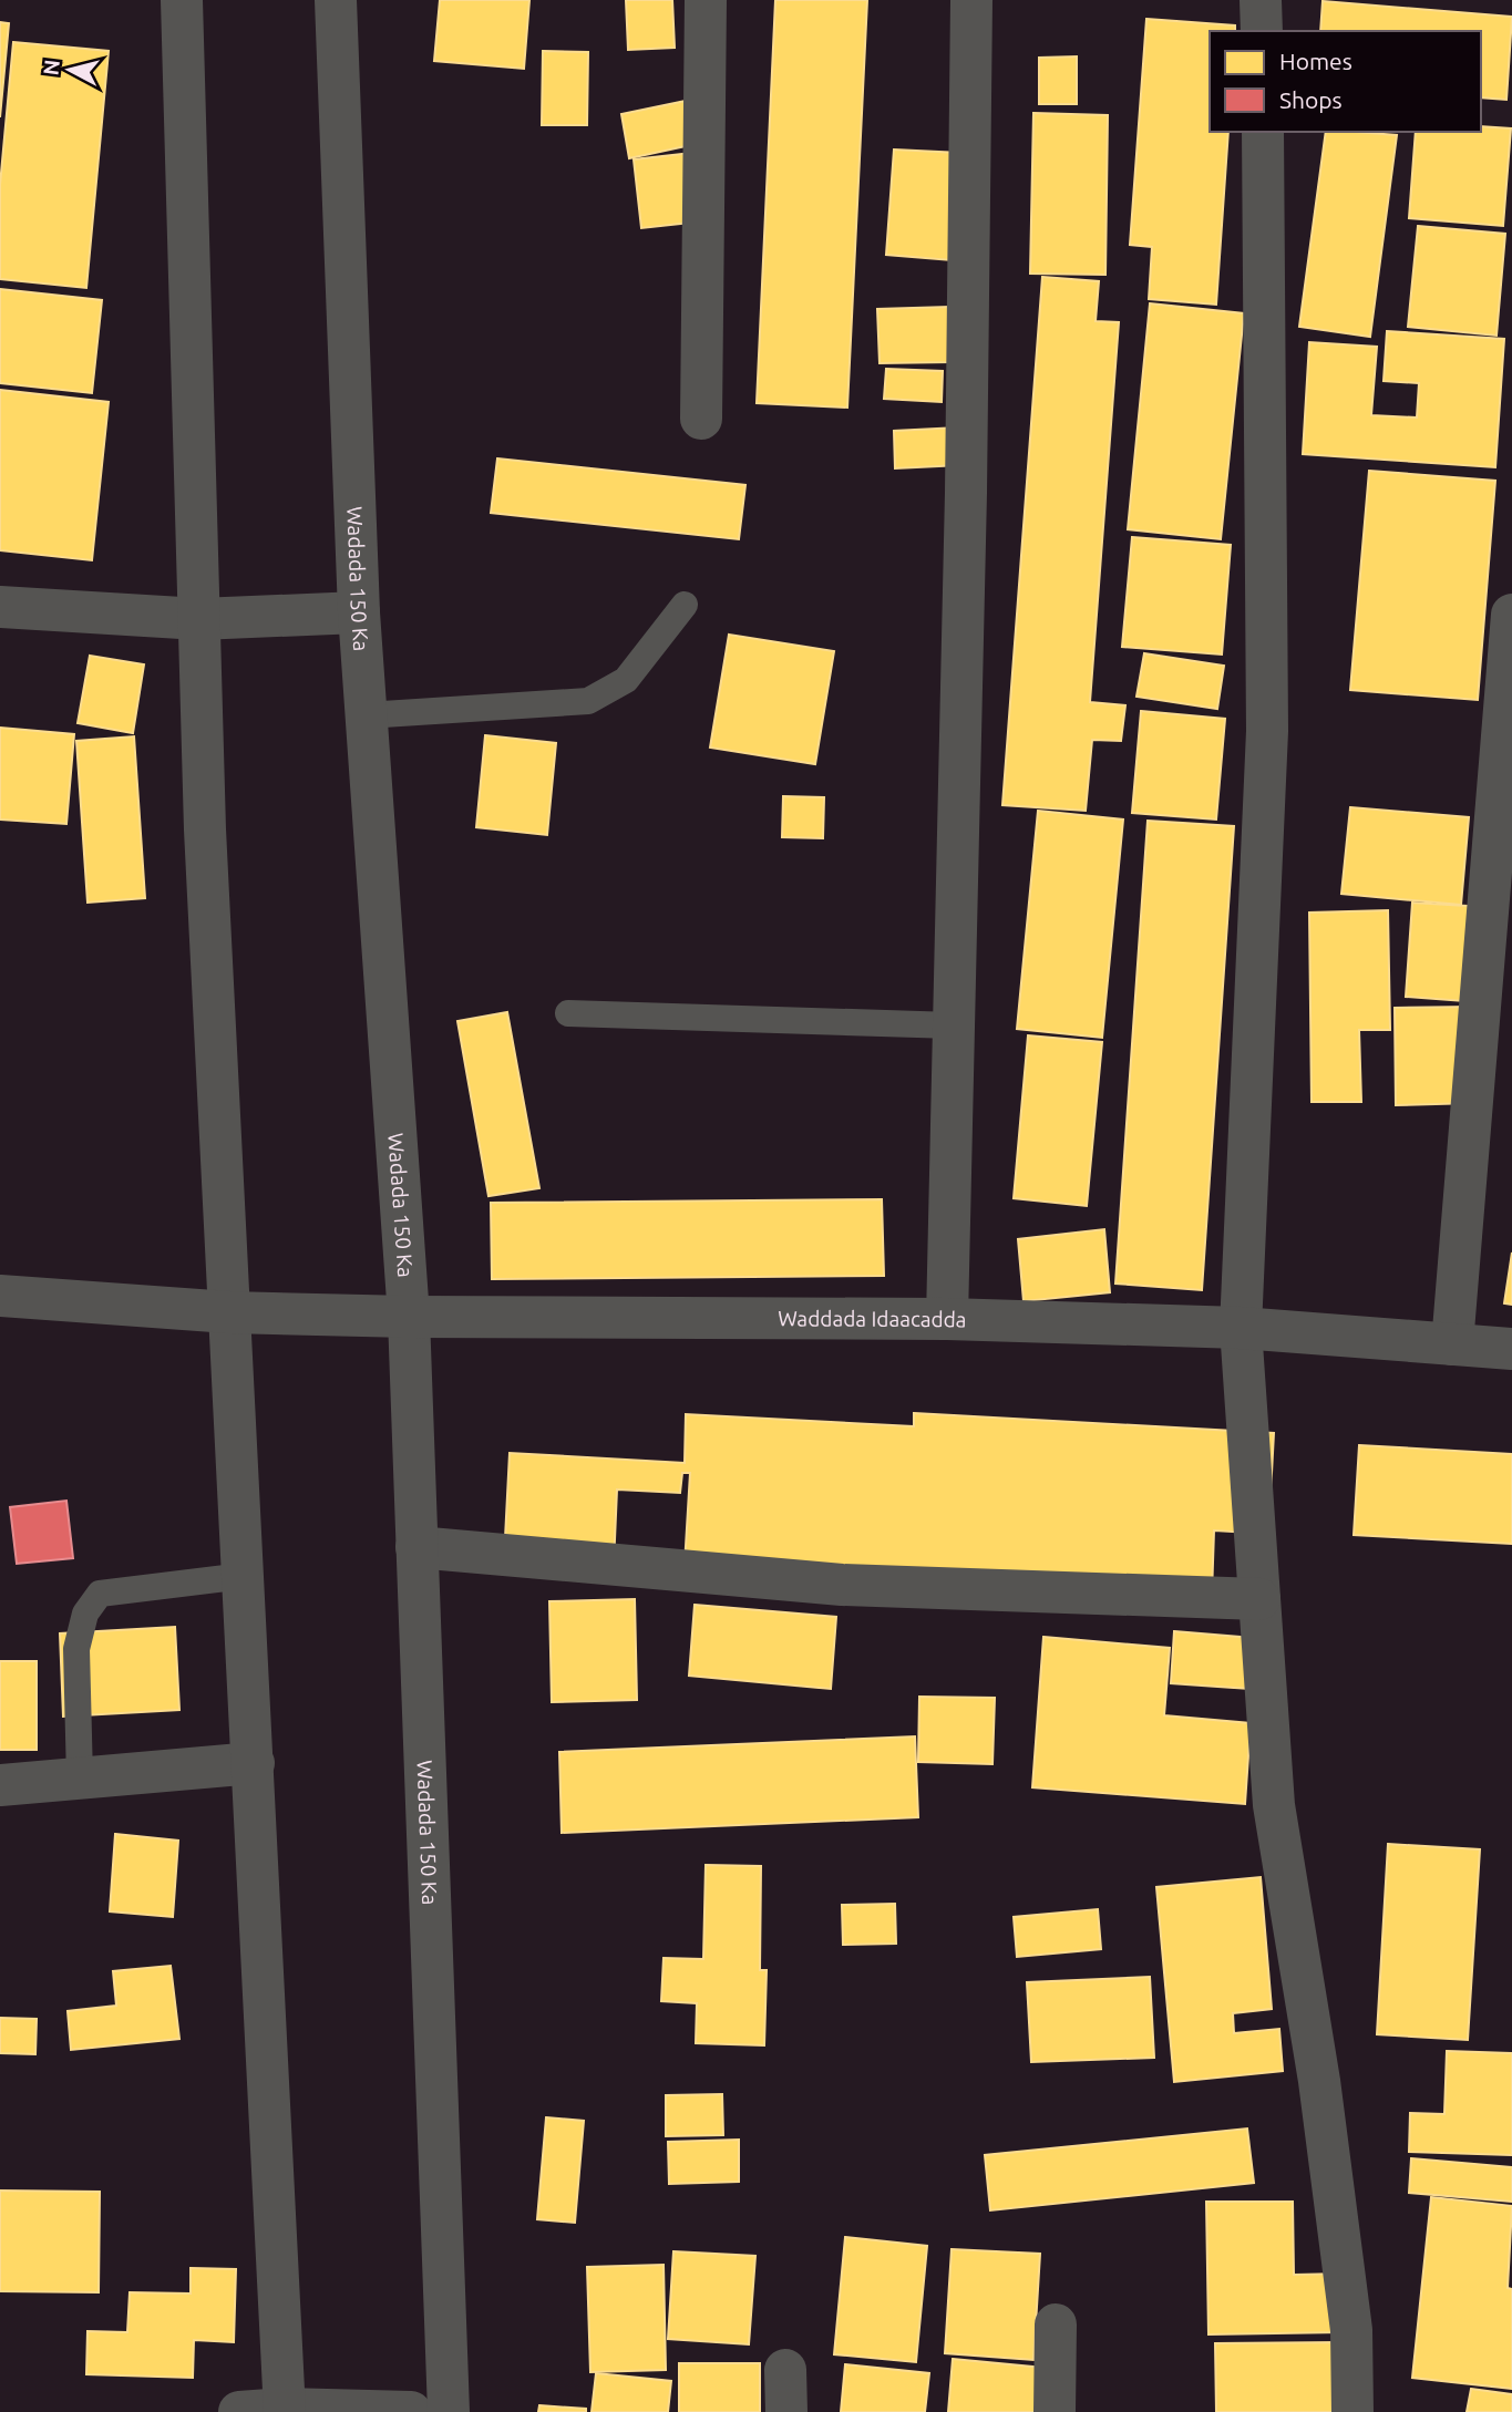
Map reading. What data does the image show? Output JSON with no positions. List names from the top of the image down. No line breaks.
{"streets":{"street":["Wadada 150 Ka","Waddada Idaacadda"]},"crossings":[["Wadada 150 Ka","Waddada Idaacadda"]],"legend":["Homes","Shops"],"north":"left"}
